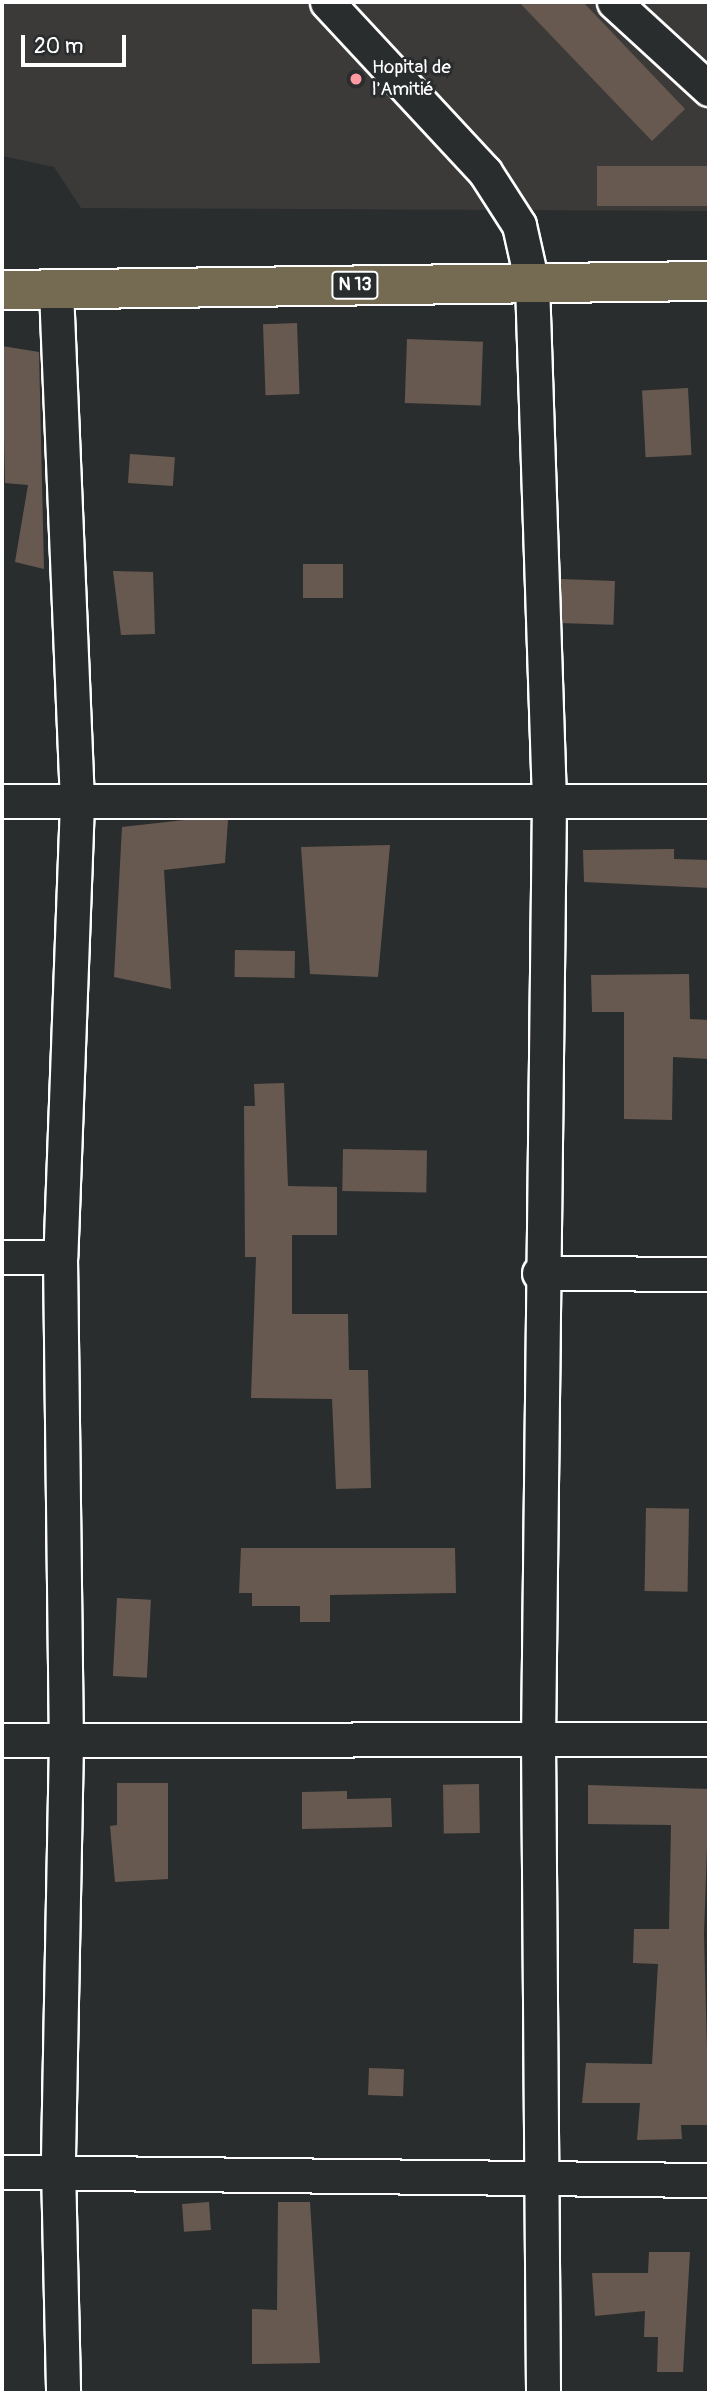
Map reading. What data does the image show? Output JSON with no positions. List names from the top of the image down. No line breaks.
{"streets":{"main road":["N 13"]},"places":["Hopital de l'Amitié"],"scale_bar":"20 m"}
